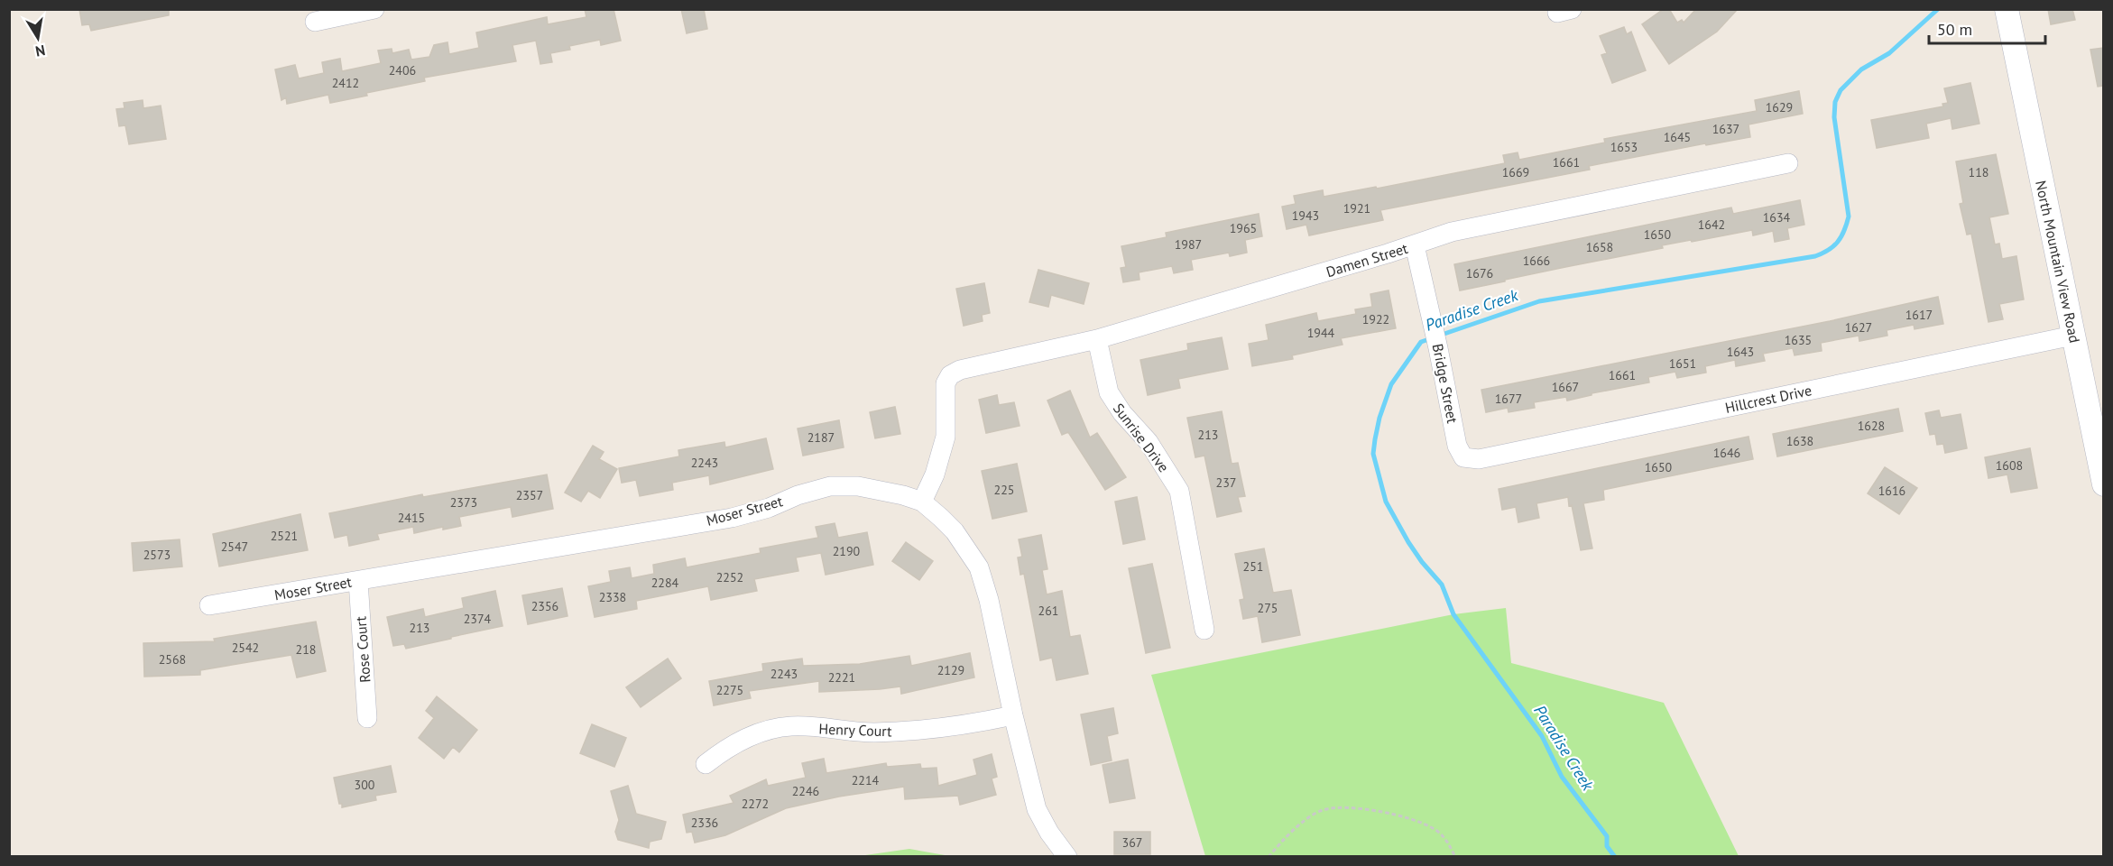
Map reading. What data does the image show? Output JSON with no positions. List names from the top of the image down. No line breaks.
{"streets":{"street":["Damen Street","North Mountain View Road","Bridge Street","Hillcrest Drive","Sunrise Drive","Moser Street","Rose Court","Henry Court"]},"crossings":[["Damen Street","Bridge Street"],["Damen Street","Sunrise Drive"],["Damen Street","Moser Street"],["North Mountain View Road","Hillcrest Drive"],["Bridge Street","Hillcrest Drive"],["Moser Street","Rose Court"],["Moser Street","Henry Court"]],"water":["Paradise Creek"],"house_numbers":["2406","2412","1629","1637","1645","1653","1661","1669","118","1921","1943","1634","1642","1965","1650","1987","1658","1666","1676","1617","1922","1627","1944","1635","1643","1651","1661","1667","1677","1628","213","2187","1638","1646","2243","1608","1650","237","225","1616","2357","2373","2415","2521","2547","2190","2573","251","2252","2284","2338","2356","275","261","2374","213","2542","218","2568","2129","2243","2221","2275","2214","300","2246","2272","2336","367"],"scale_bar":"50 m","north":"bottom"}
